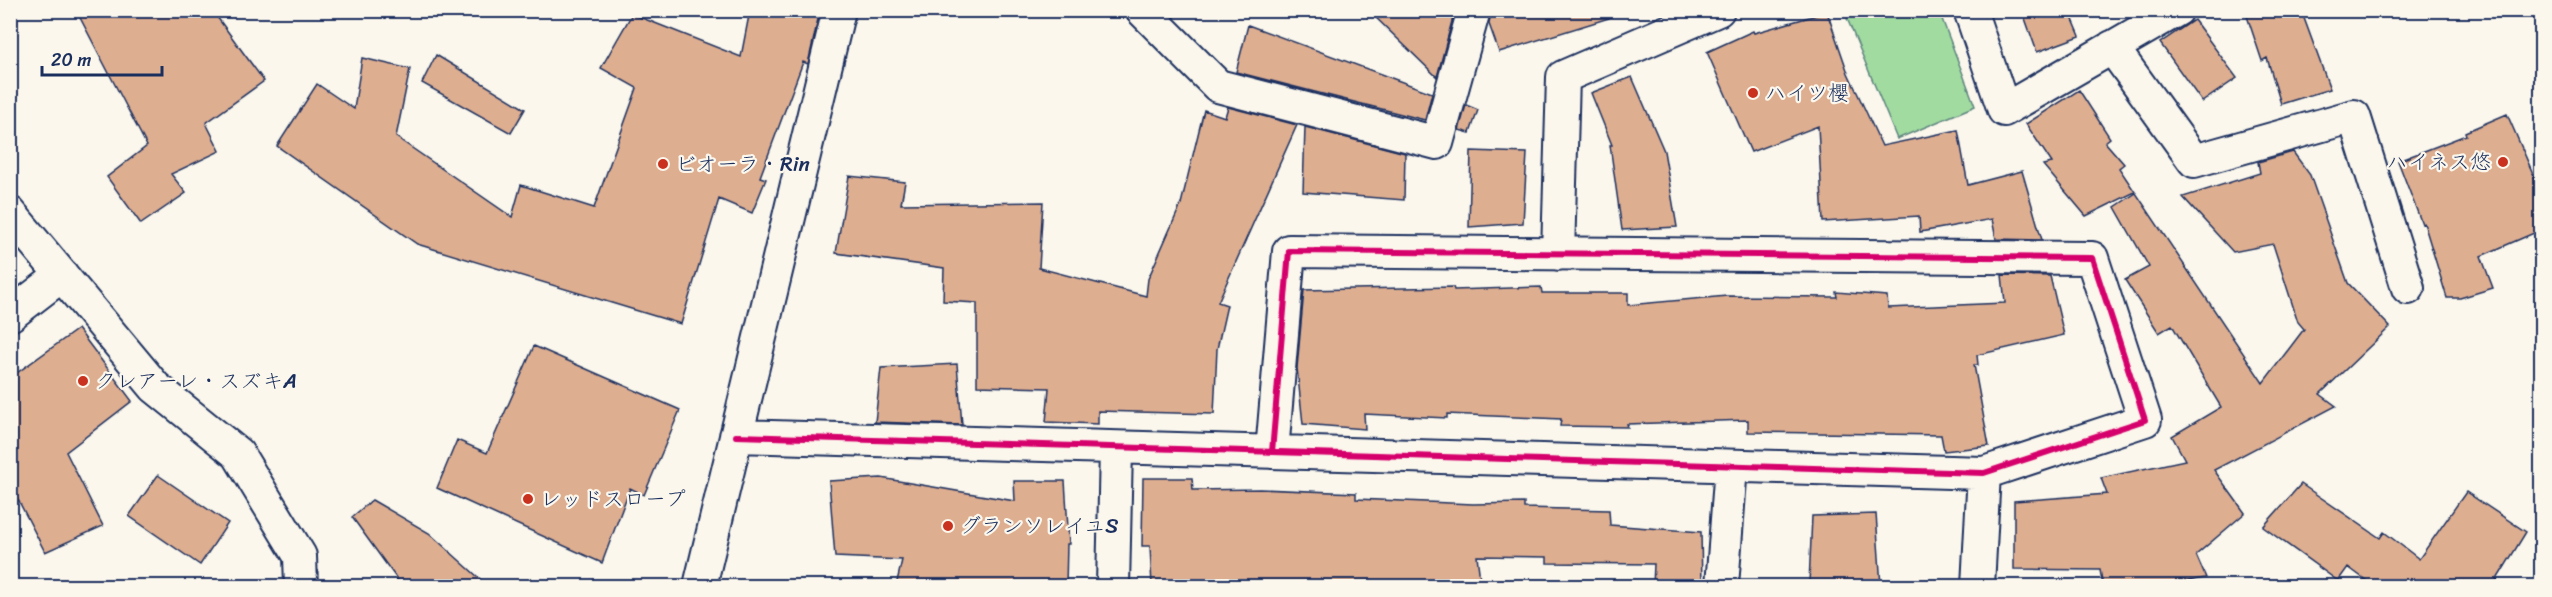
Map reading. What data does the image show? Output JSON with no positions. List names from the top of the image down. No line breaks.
{"places":["ハイツ櫻","ハイネス悠","ビオーラ・Rin","クレアーレ・スズキA","レッドスロープ","グランソレイユS"],"scale_bar":"20 m"}
